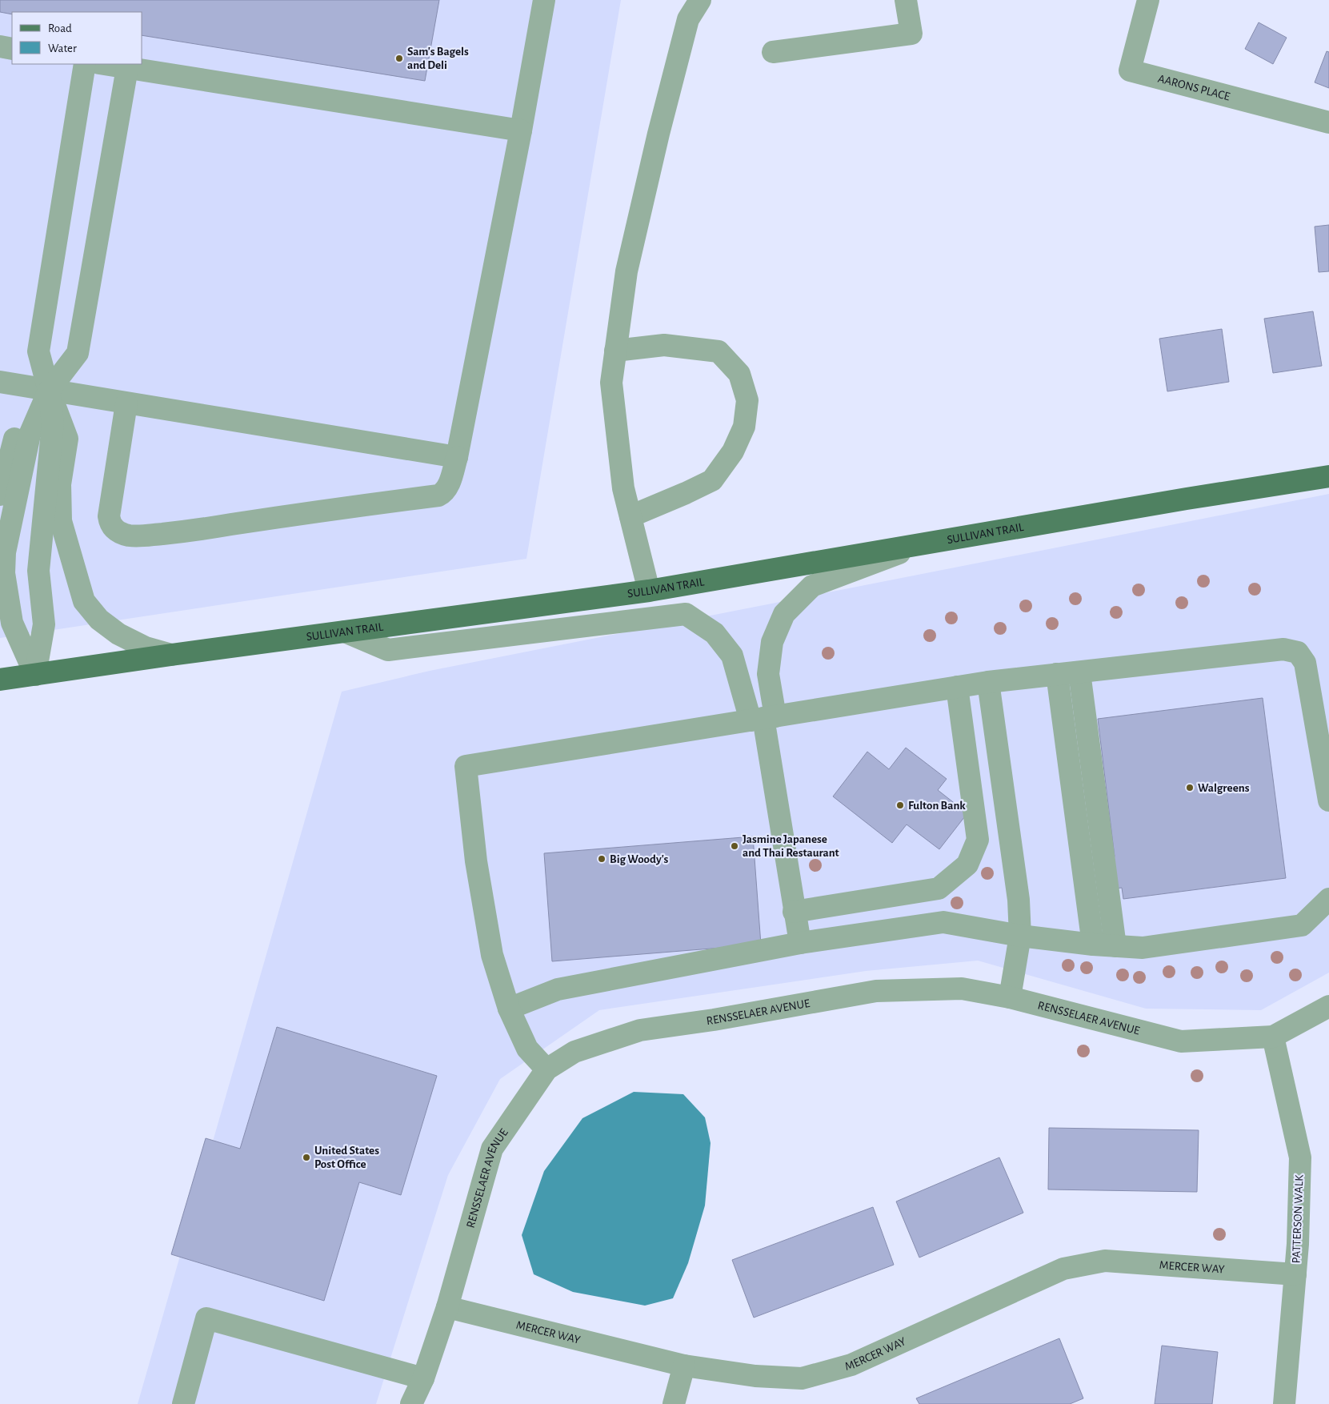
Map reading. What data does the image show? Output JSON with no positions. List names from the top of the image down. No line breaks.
{"streets":{"main road":["SULLIVAN TRAIL"],"street":["AARONS PLACE","RENSSELAER AVENUE","PATTERSON WALK","MERCER WAY"]},"crossings":[["RENSSELAER AVENUE","PATTERSON WALK"],["RENSSELAER AVENUE","MERCER WAY"],["PATTERSON WALK","MERCER WAY"]],"places":["Sam's Bagels and Deli","Walgreens","Fulton Bank","Jasmine Japanese and Thai Restaurant","Big Woody's","United States Post Office"],"legend":["Road","Water"]}
